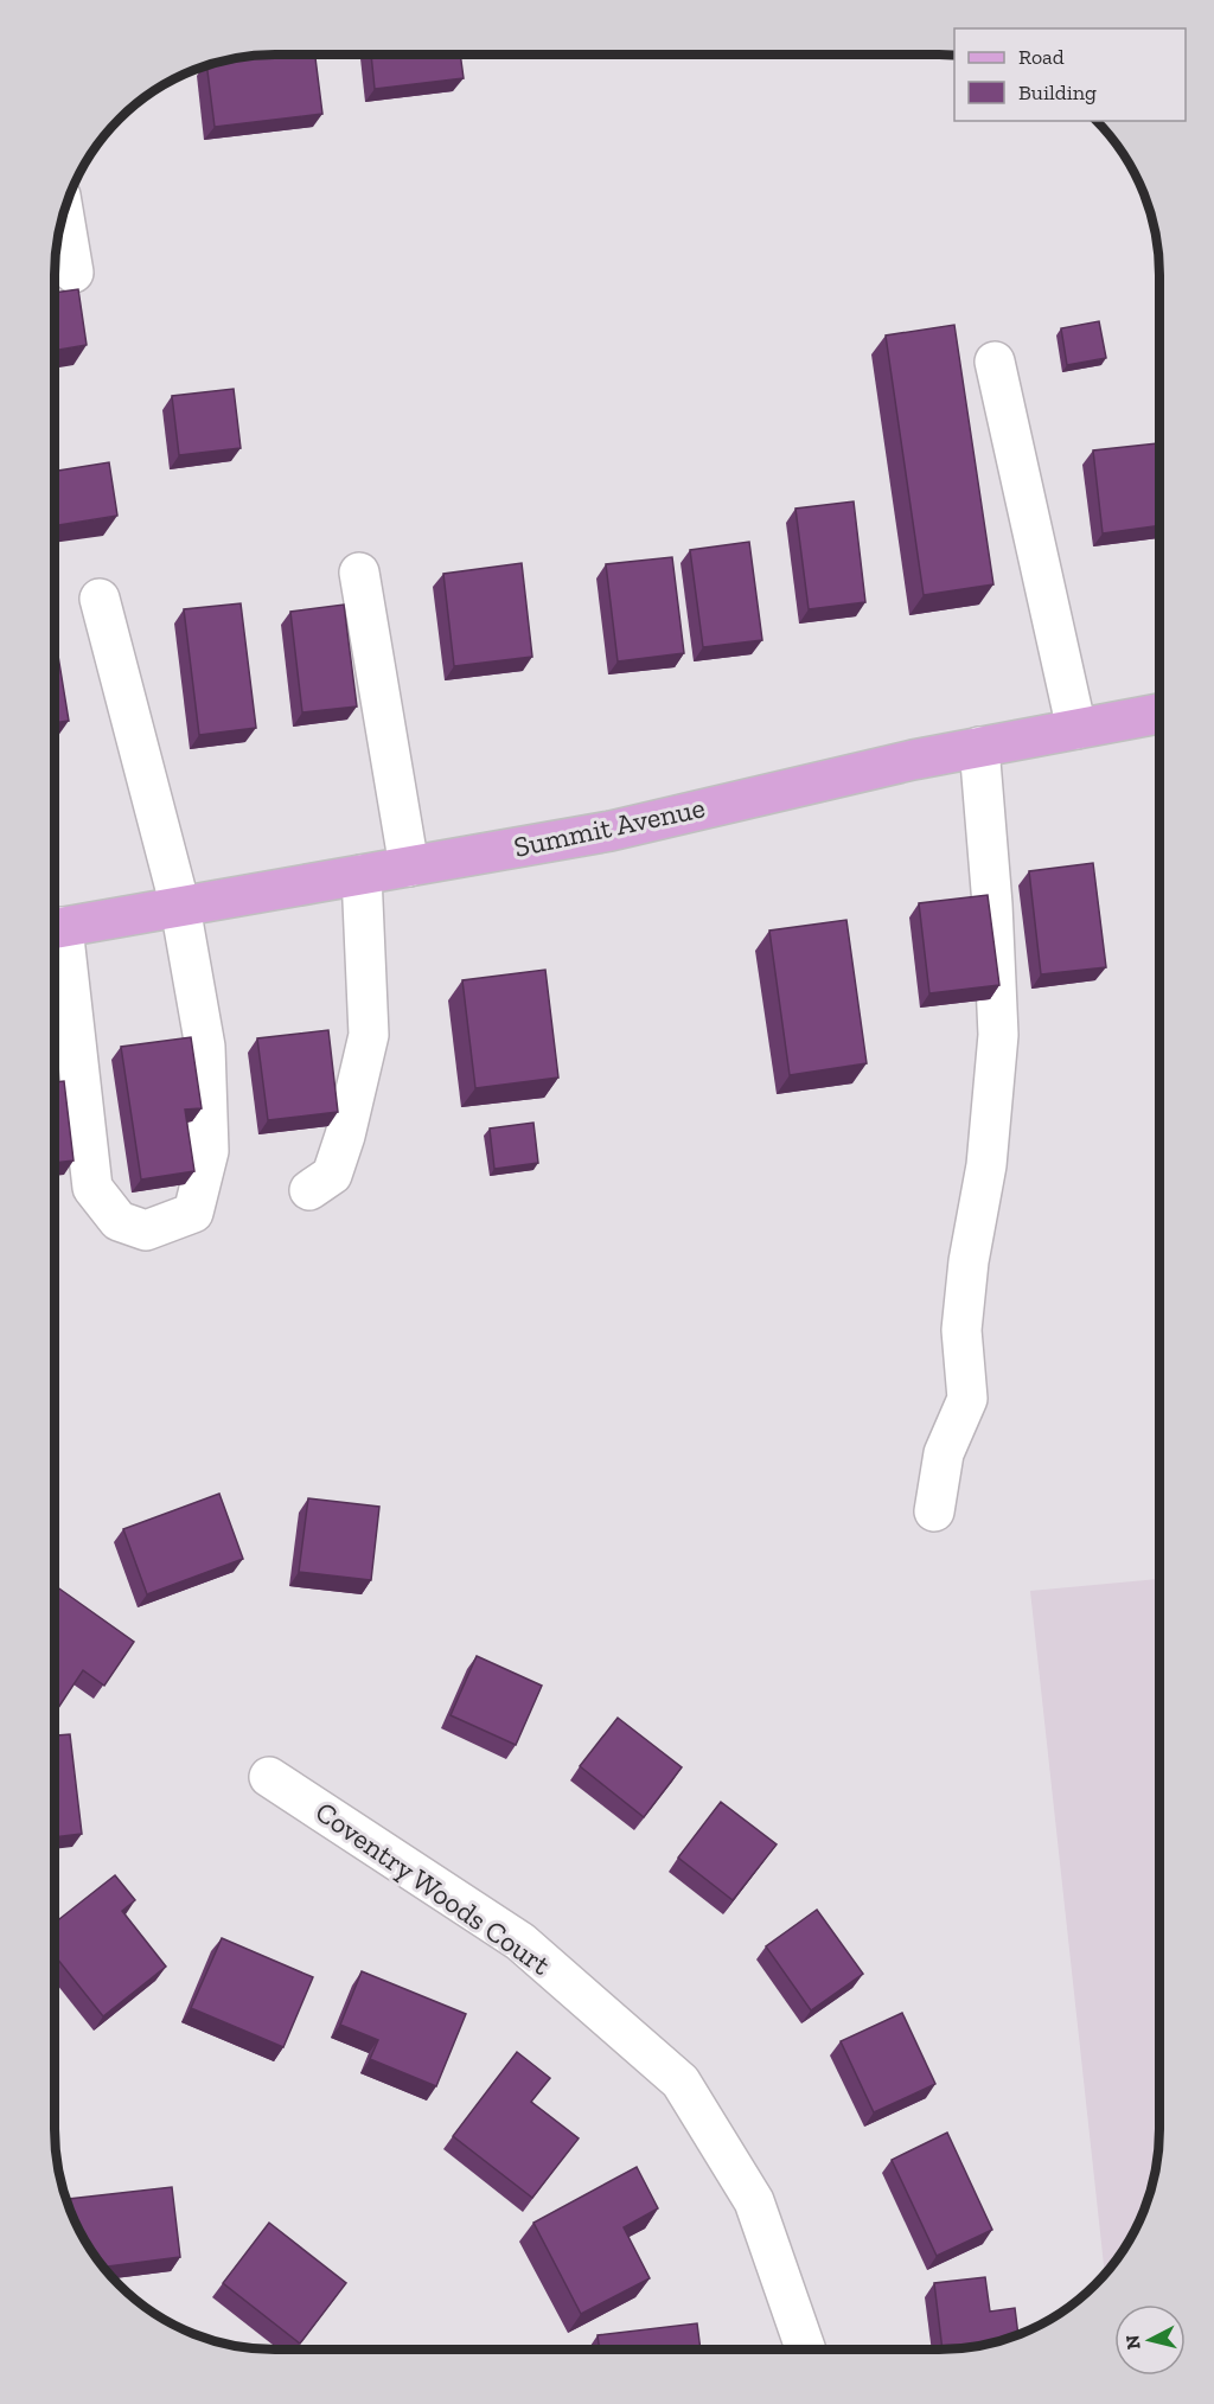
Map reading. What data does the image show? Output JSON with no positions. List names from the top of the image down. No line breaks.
{"streets":{"main road":["Summit Avenue"],"street":["Coventry Woods Court"]},"legend":["Road","Building"],"north":"left"}
